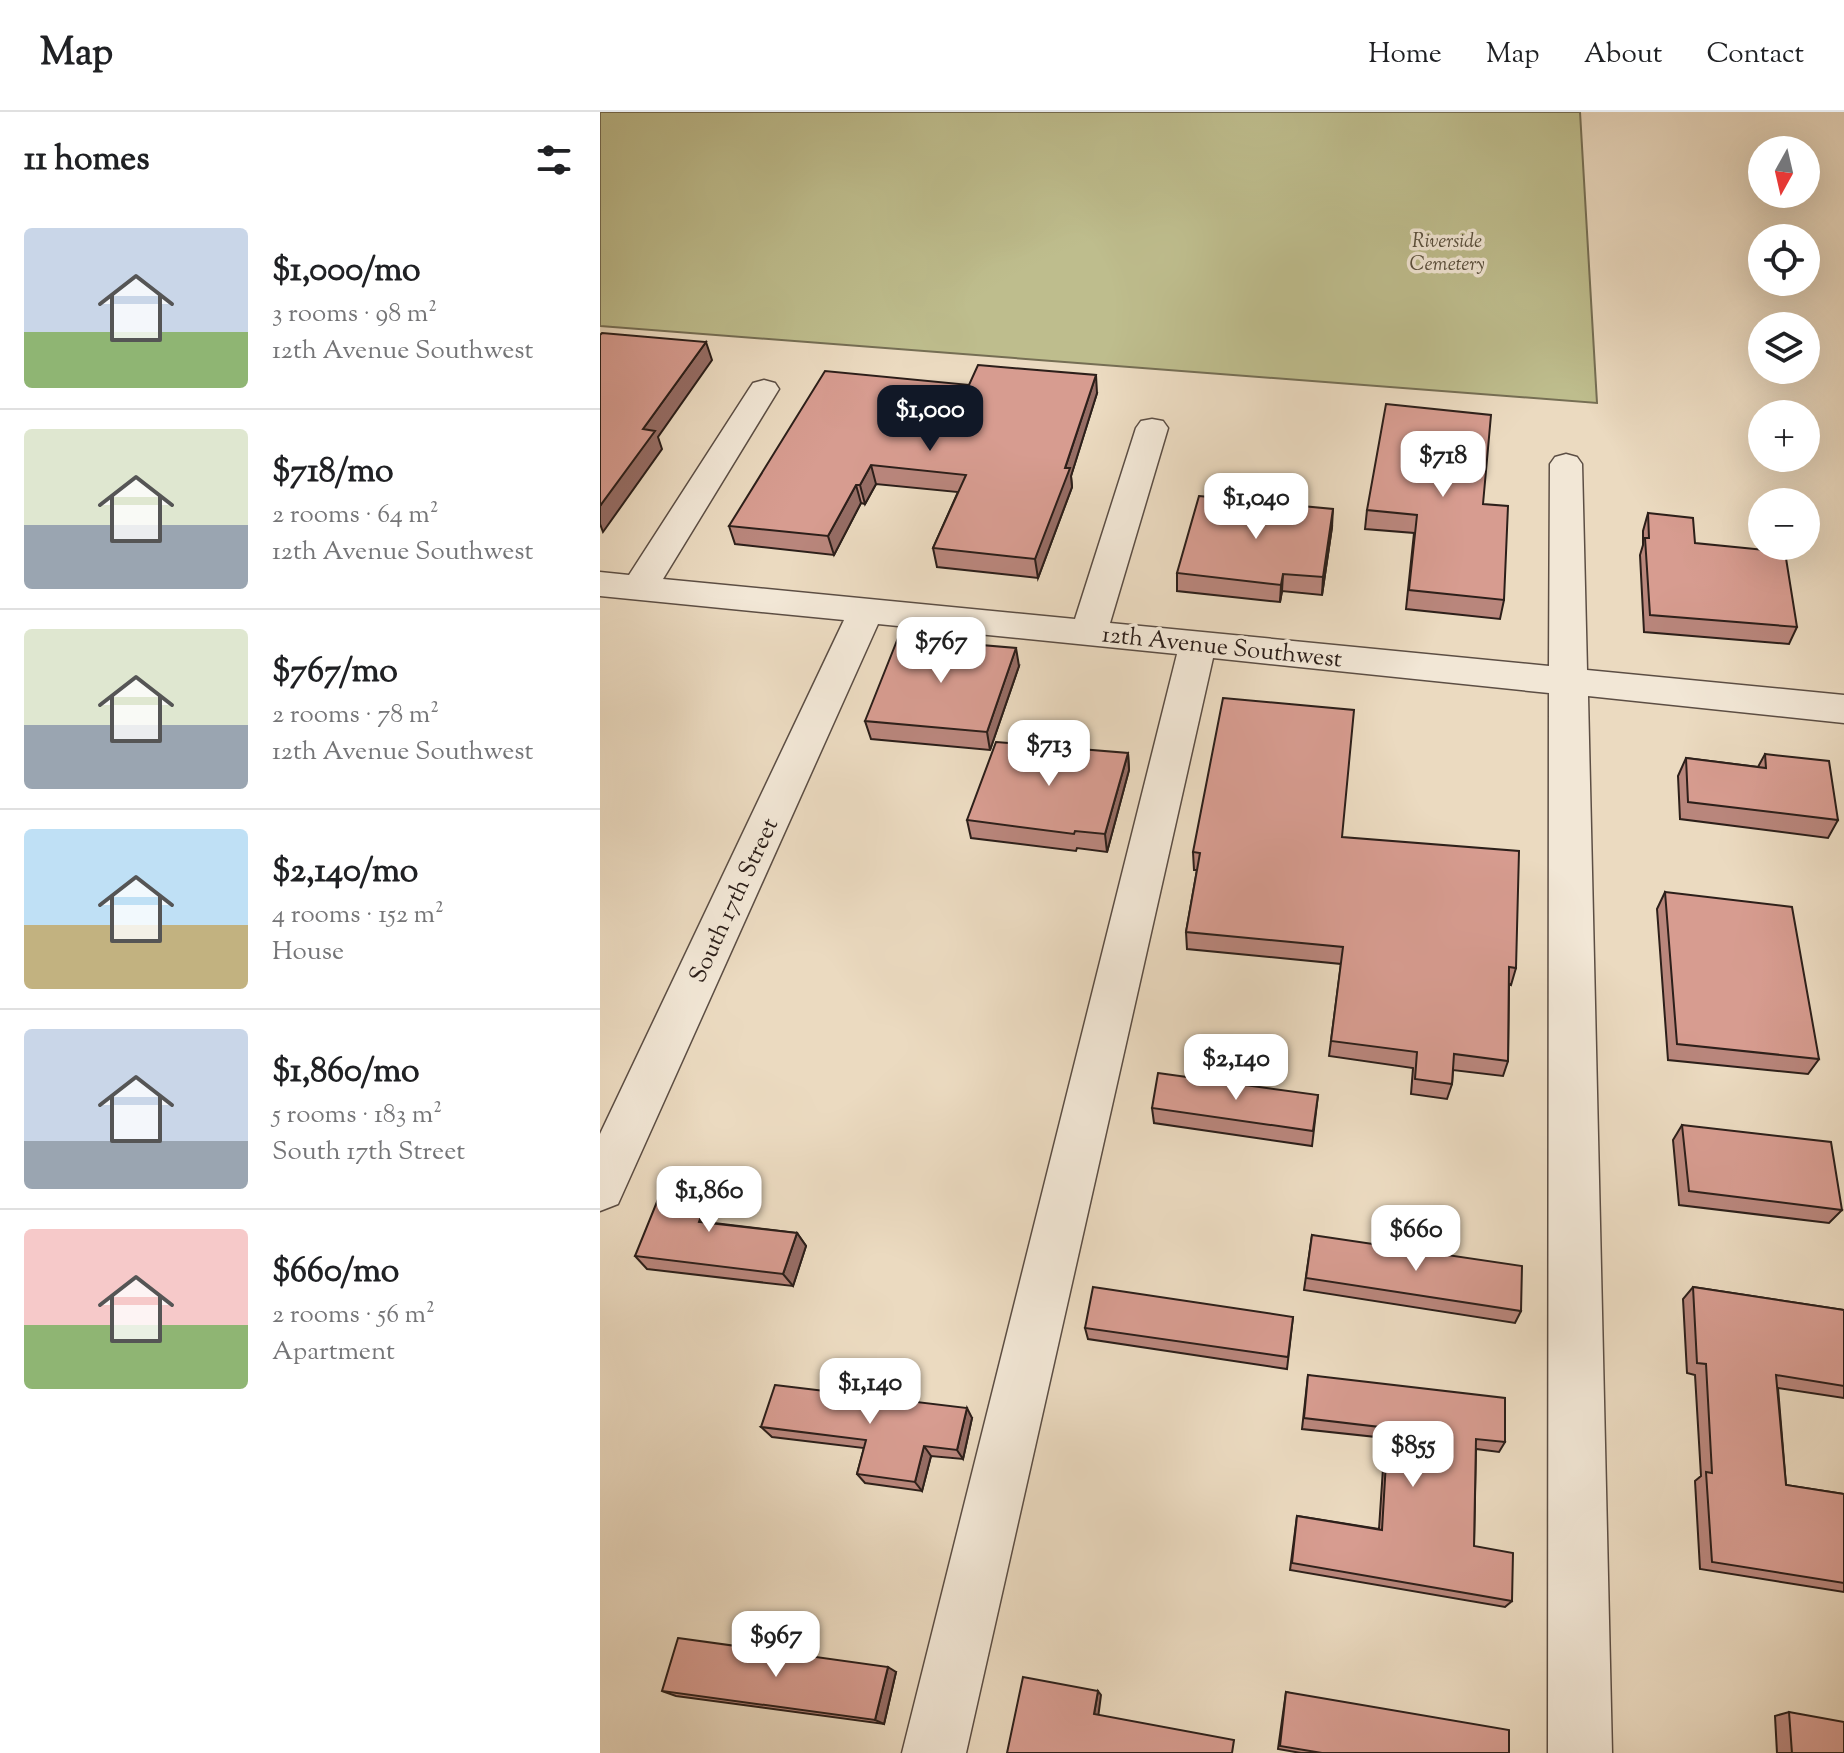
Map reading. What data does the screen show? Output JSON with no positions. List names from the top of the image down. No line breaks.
{"streets":{"street":["12th Avenue Southwest","South 17th Street"]},"crossings":[["12th Avenue Southwest","South 17th Street"]],"parks":["Riverside Cemetery"],"north":"bottom","page":{"header":"Map","nav":["Home","Map","About","Contact"],"heading":"11 homes","map_buttons":["+","−"],"list":[{"name":"$1,000/mo","note":"3 rooms · 98 m² · 12th Avenue Southwest"},{"name":"$718/mo","note":"2 rooms · 64 m² · 12th Avenue Southwest"},{"name":"$767/mo","note":"2 rooms · 78 m² · 12th Avenue Southwest"},{"name":"$2,140/mo","note":"4 rooms · 152 m² · House"},{"name":"$1,860/mo","note":"5 rooms · 183 m² · South 17th Street"},{"name":"$660/mo","note":"2 rooms · 56 m² · Apartment"}],"price":["$1,000","$718","$1,040","$767","$713","$2,140","$1,860","$660","$1,140","$855","$967"]}}
